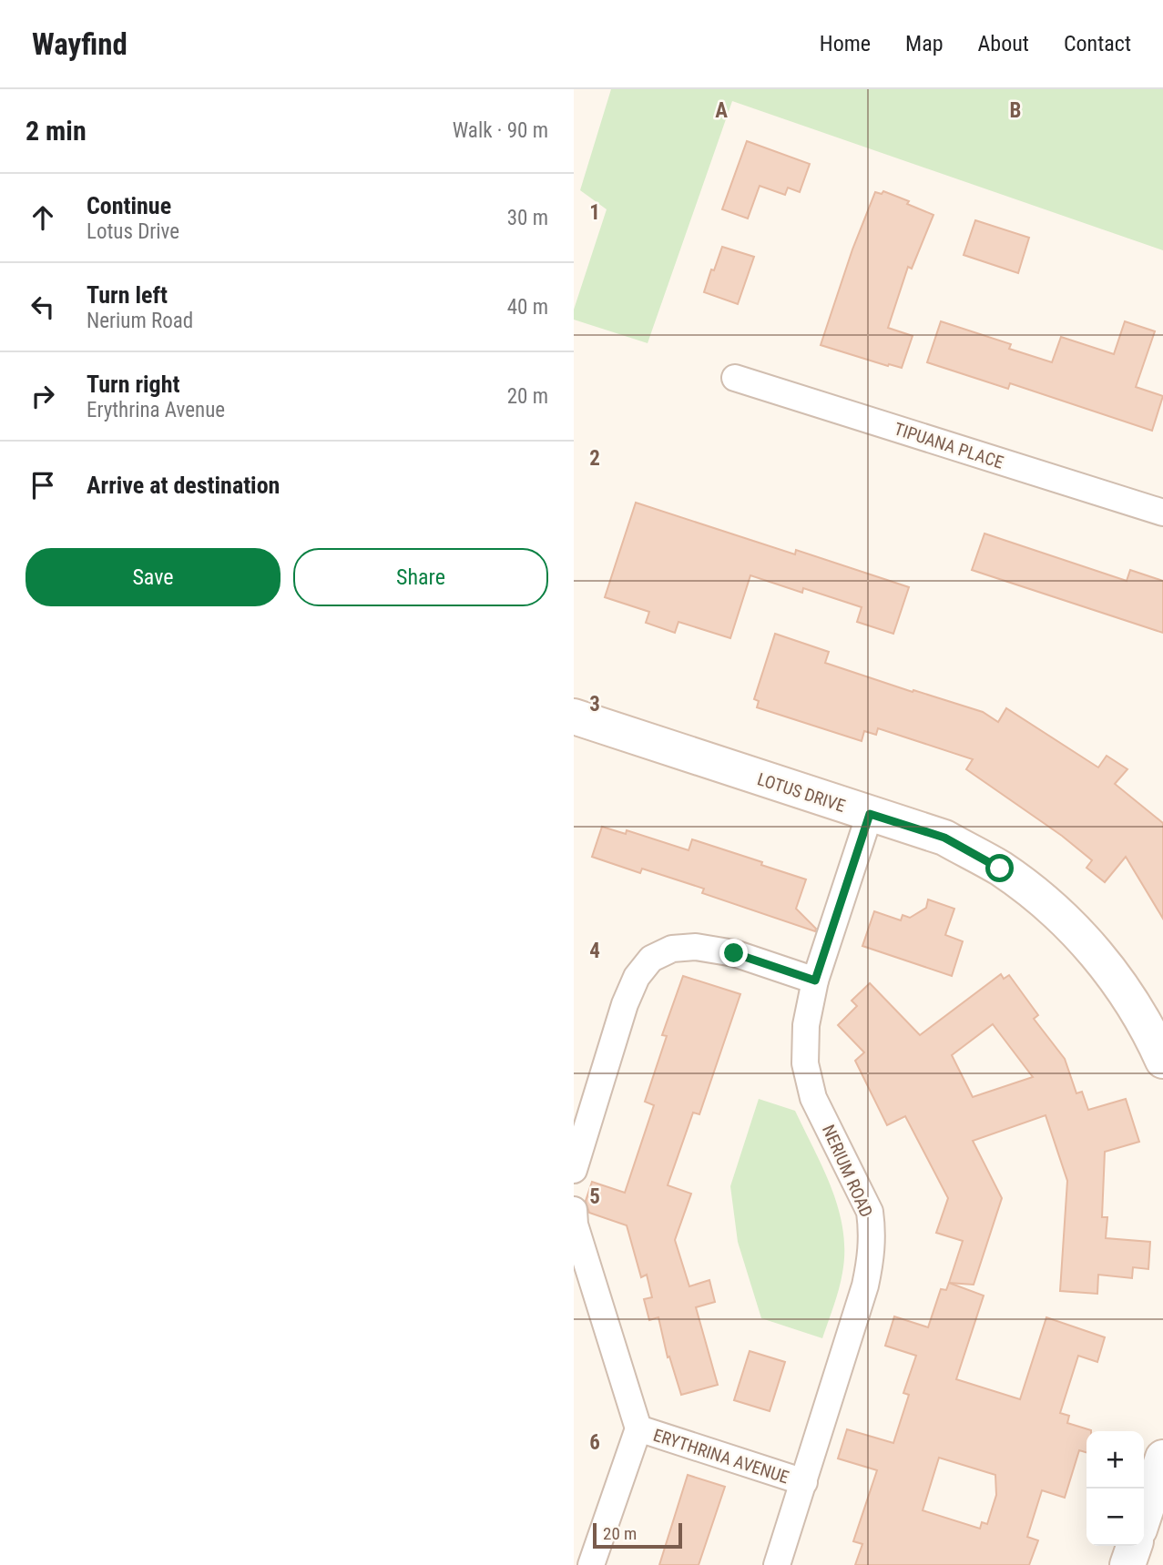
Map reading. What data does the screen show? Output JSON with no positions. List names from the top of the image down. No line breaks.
{"streets":{"street":["TIPUANA PLACE","LOTUS DRIVE","NERIUM ROAD","ERYTHRINA AVENUE"]},"crossings":[["LOTUS DRIVE","NERIUM ROAD"],["NERIUM ROAD","ERYTHRINA AVENUE"]],"scale_bar":"20 m","page":{"header":"Wayfind","nav":["Home","Map","About","Contact"],"heading":["2 min","Walk · 90 m"],"list":[["Continue","Lotus Drive","30 m"],["Turn left","Nerium Road","40 m"],["Turn right","Erythrina Avenue","20 m"],"Arrive at destination"],"buttons":["Save","Share"],"map_buttons":["+","−"],"scale":"20 m"},"grid":{"columns":["A","B"],"rows":["1","2","3","4","5","6"]}}
